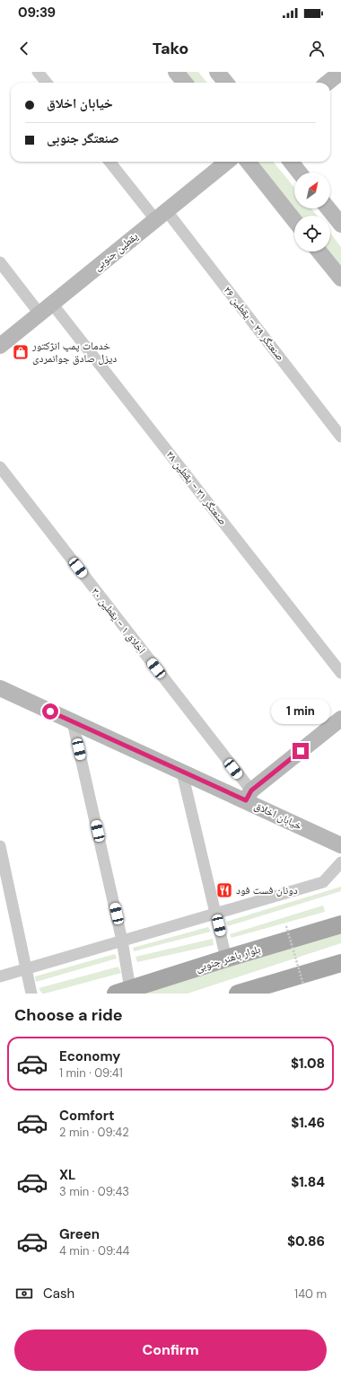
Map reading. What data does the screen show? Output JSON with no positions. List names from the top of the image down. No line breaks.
{"streets":{"main road":["بلوار باهنر جنوبی"],"street":["یقطین جنوبی","صنعتگر ۲۹ - یقطین ۲۶","صنعتگر ۳۱ - یقطین ۲۸","اخلاق ۱ - یقطین ۳۰","خیابان اخلاق"]},"crossings":[["یقطین جنوبی","صنعتگر ۲۹ - یقطین ۲۶"],["یقطین جنوبی","صنعتگر ۳۱ - یقطین ۲۸"],["اخلاق ۱ - یقطین ۳۰","خیابان اخلاق"]],"places":{"shop":["خدمات پمپ انژکتور دیزل صادق جوانمردی"],"restaurant":["دونان فست فود"]},"north":"top right","page":{"status":"09:39","header":"Tako","banner":["خیابان اخلاق","صنعتگر جنوبی"],"bubble":"1 min","heading":"Choose a ride","list":[{"name":"Economy","note":"1 min · 09:41","value":"$1.08"},{"name":"Comfort","note":"2 min · 09:42","value":"$1.46"},{"name":"XL","note":"3 min · 09:43","value":"$1.84"},{"name":"Green","note":"4 min · 09:44","value":"$0.86"}],"pay":["Cash","140 m"],"buttons":"Confirm"}}
